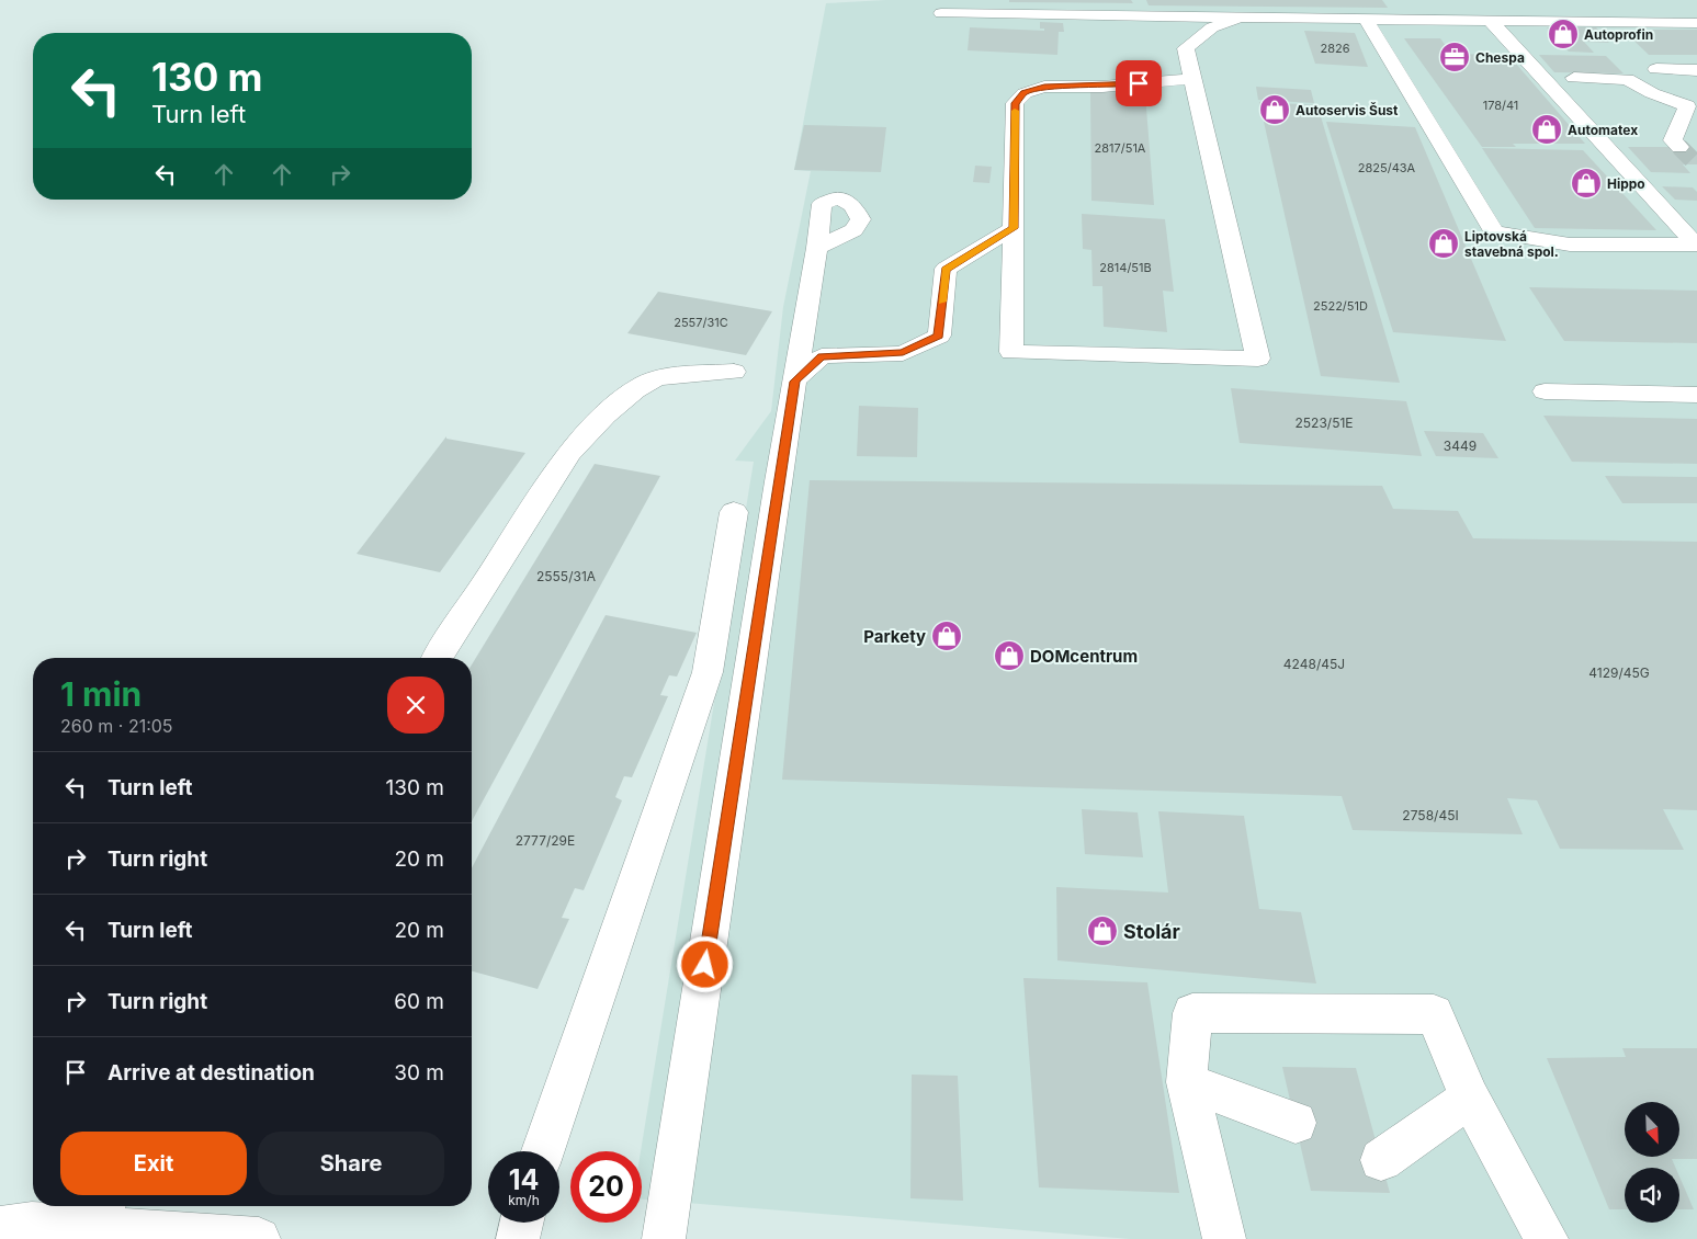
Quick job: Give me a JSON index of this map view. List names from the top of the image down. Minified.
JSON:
{"places":{"shop":["Autoprofin","Autoservis Šust","Automatex","Hippo","Liptovská stavebná spol.","Parkety","DOMcentrum","Stolár"],"office":["Chespa"]},"house_numbers":["2826","178/41","2817/51A","2825/43A","2814/51B","2522/51D","2557/31C","2523/51E","3449","2555/31A","4248/45J","4129/45G","2758/45I","2777/29E"],"north":"bottom right","page":{"turn":["130 m","Turn left"],"heading":["1 min","260 m · 21:05"],"list":[{"name":"Turn left","value":"130 m"},{"name":"Turn right","value":"20 m"},{"name":"Turn left","value":"20 m"},{"name":"Turn right","value":"60 m"},{"name":"Arrive at destination","value":"30 m"}],"buttons":["Exit","Share"],"speed":"14 km/h","limit":"20"}}
